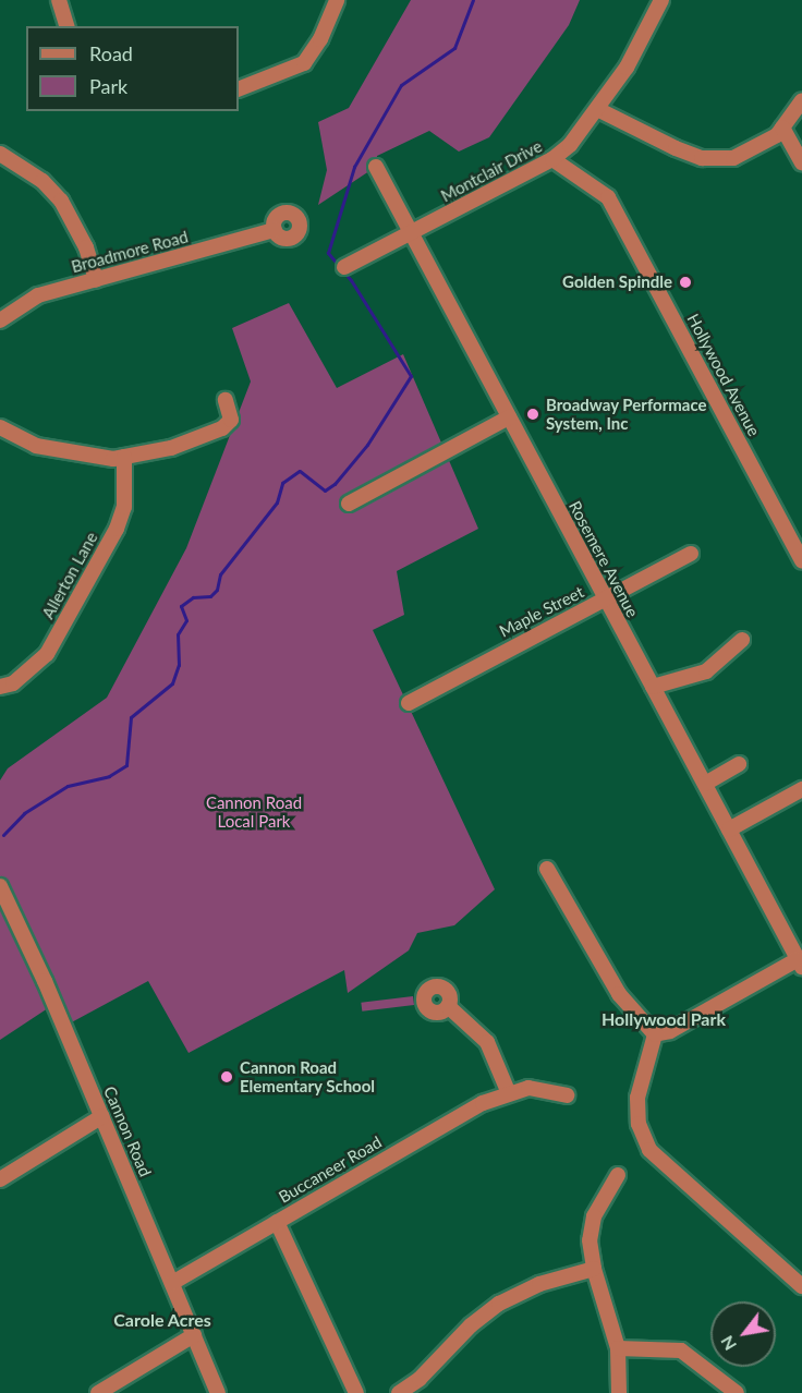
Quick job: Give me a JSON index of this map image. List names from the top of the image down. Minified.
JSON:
{"streets":{"street":["Montclair Drive","Broadmore Road","Hollywood Avenue","Rosemere Avenue","Allerton Lane","Maple Street","Cannon Road","Buccaneer Road"]},"crossings":[["Montclair Drive","Hollywood Avenue"],["Montclair Drive","Rosemere Avenue"],["Rosemere Avenue","Maple Street"],["Cannon Road","Buccaneer Road"]],"districts":["Hollywood Park","Carole Acres"],"parks":["Cannon Road Local Park"],"places":["Golden Spindle","Broadway Performace System, Inc","Cannon Road Elementary School"],"legend":["Road","Park"],"north":"bottom left"}
